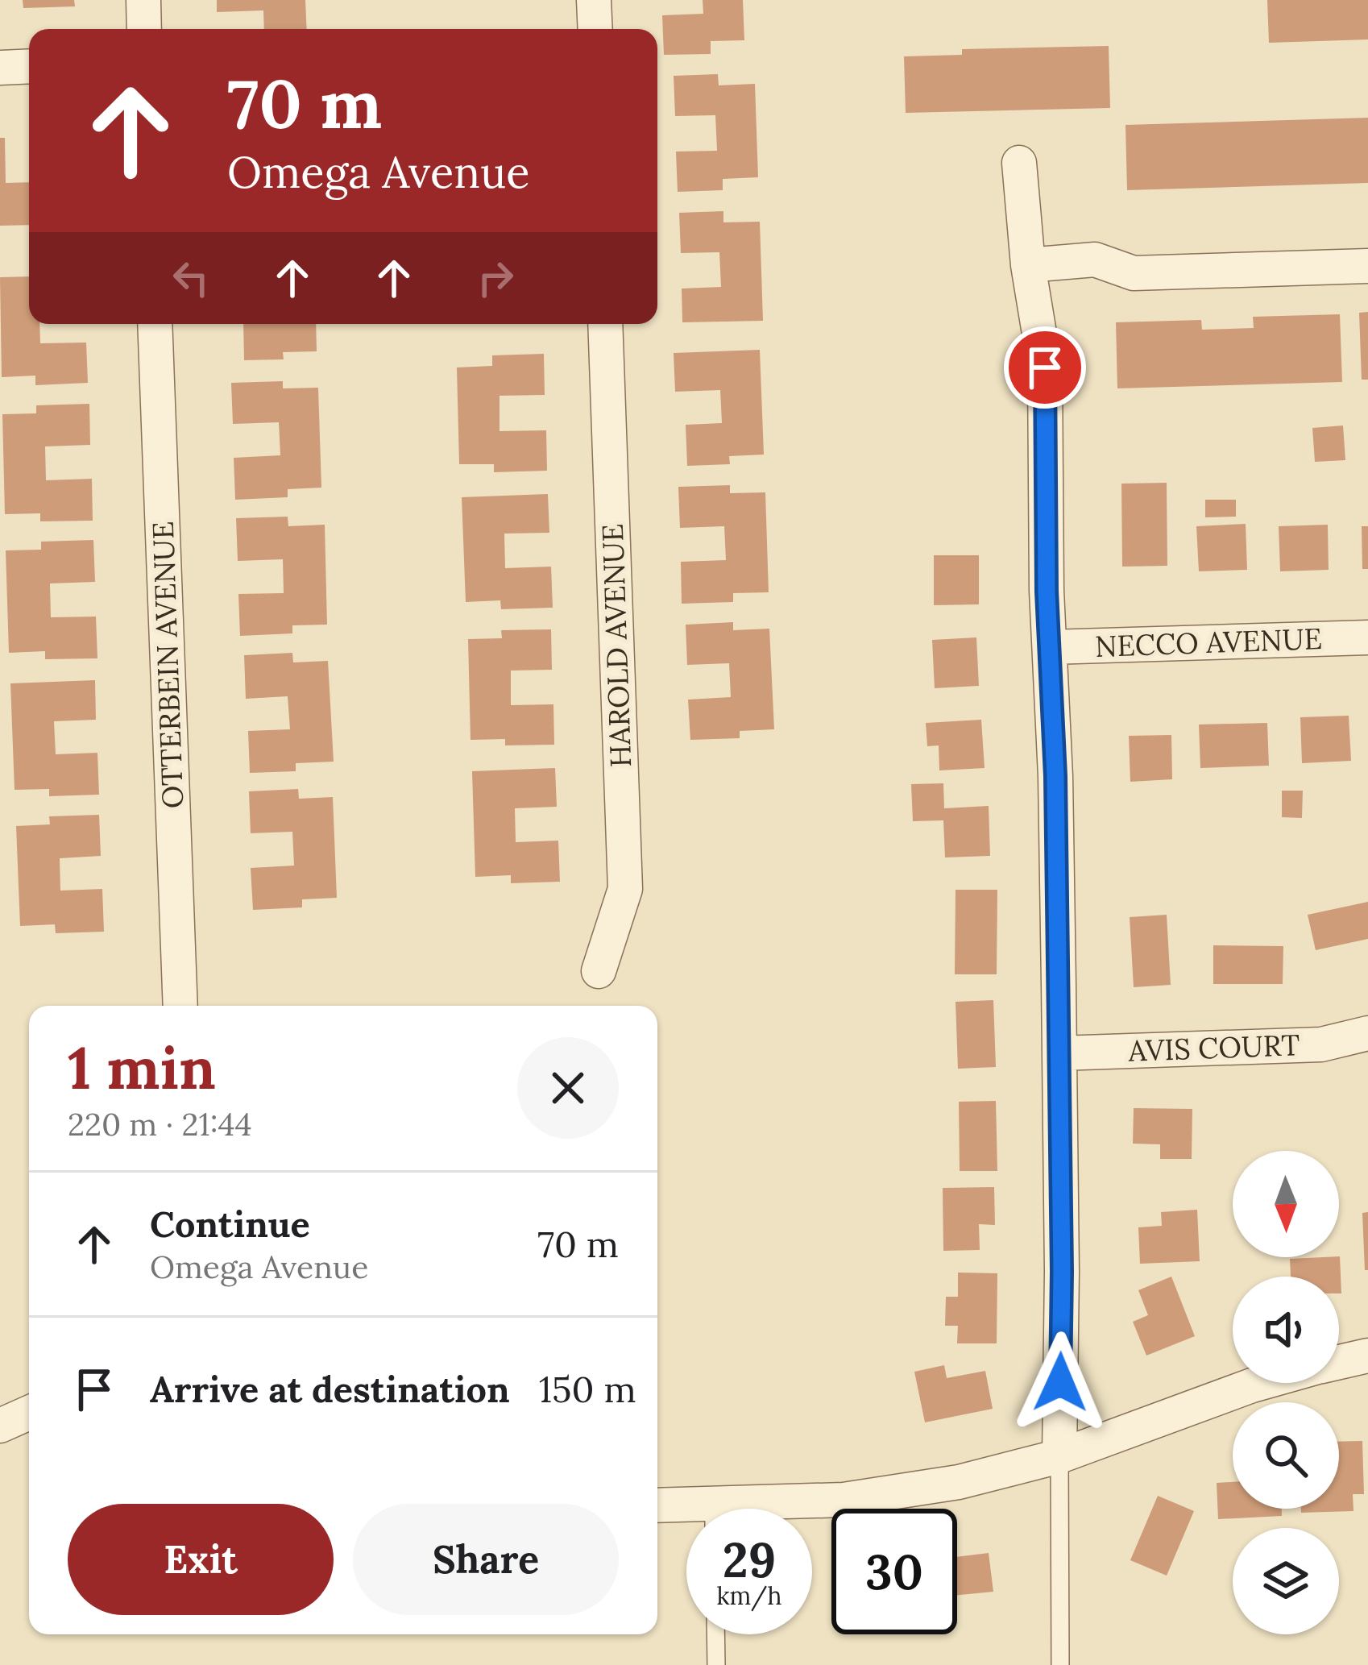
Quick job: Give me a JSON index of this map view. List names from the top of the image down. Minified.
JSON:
{"streets":{"street":["NECCO AVENUE","HAROLD AVENUE","OTTERBEIN AVENUE","AVIS COURT"]},"north":"bottom","page":{"turn":["70 m","Omega Avenue"],"heading":["1 min","220 m · 21:44"],"list":[{"name":"Continue","note":"Omega Avenue","value":"70 m"},{"name":"Arrive at destination","value":"150 m"}],"buttons":["Exit","Share"],"speed":"29 km/h","limit":"30"}}
